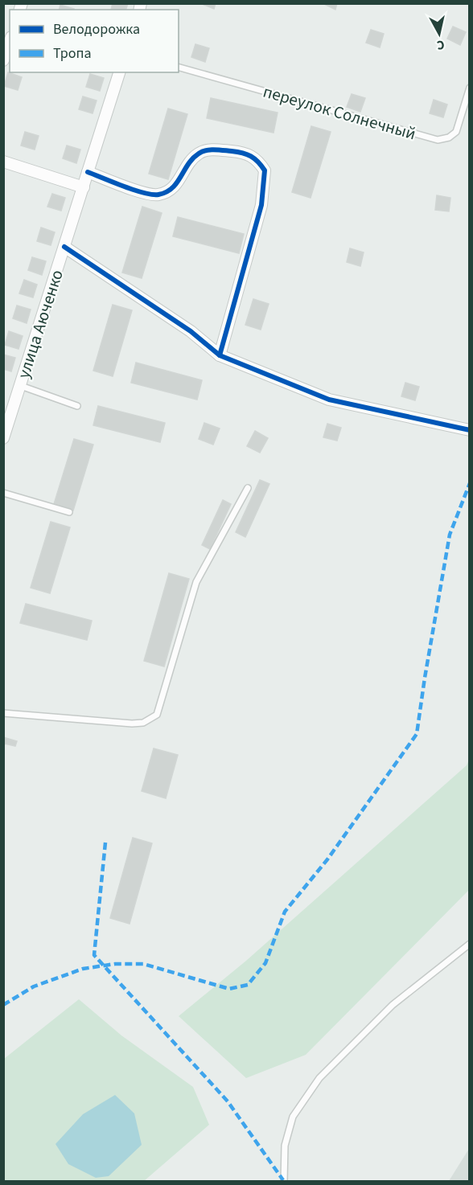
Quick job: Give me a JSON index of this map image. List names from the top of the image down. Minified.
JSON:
{"streets":{"street":["улица Аюченко"],"lane":["переулок Солнечный"]},"legend":["Велодорожка","Тропа"],"north":"bottom"}
